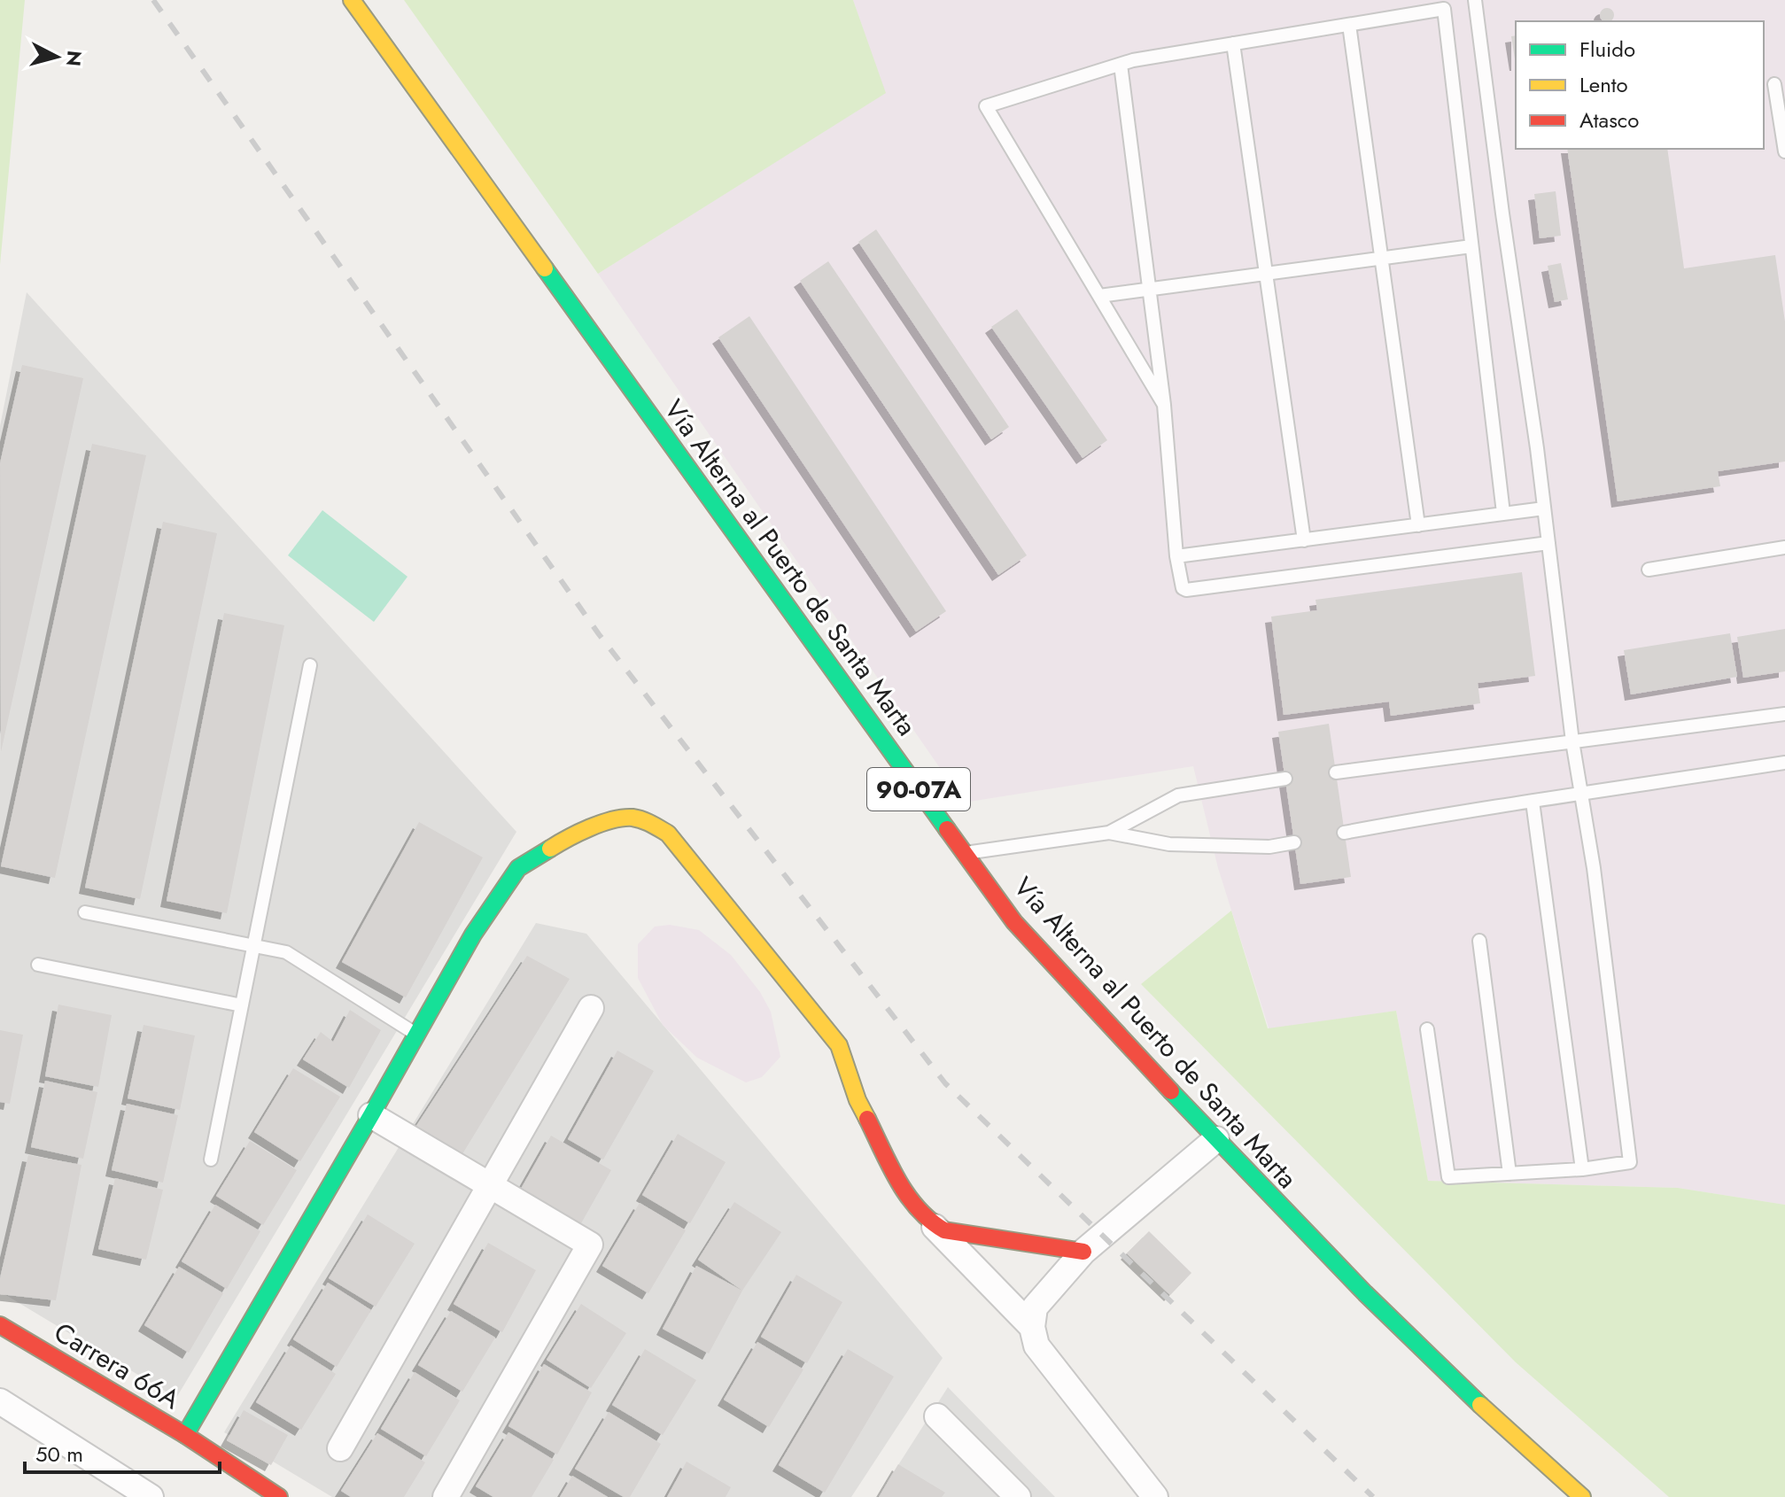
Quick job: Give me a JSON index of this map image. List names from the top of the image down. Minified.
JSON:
{"streets":{"main road":["Vía Alterna al Puerto de Santa Marta","90-07A","Carrera 66A"]},"legend":["Fluido","Lento","Atasco"],"scale_bar":"50 m","north":"right"}
